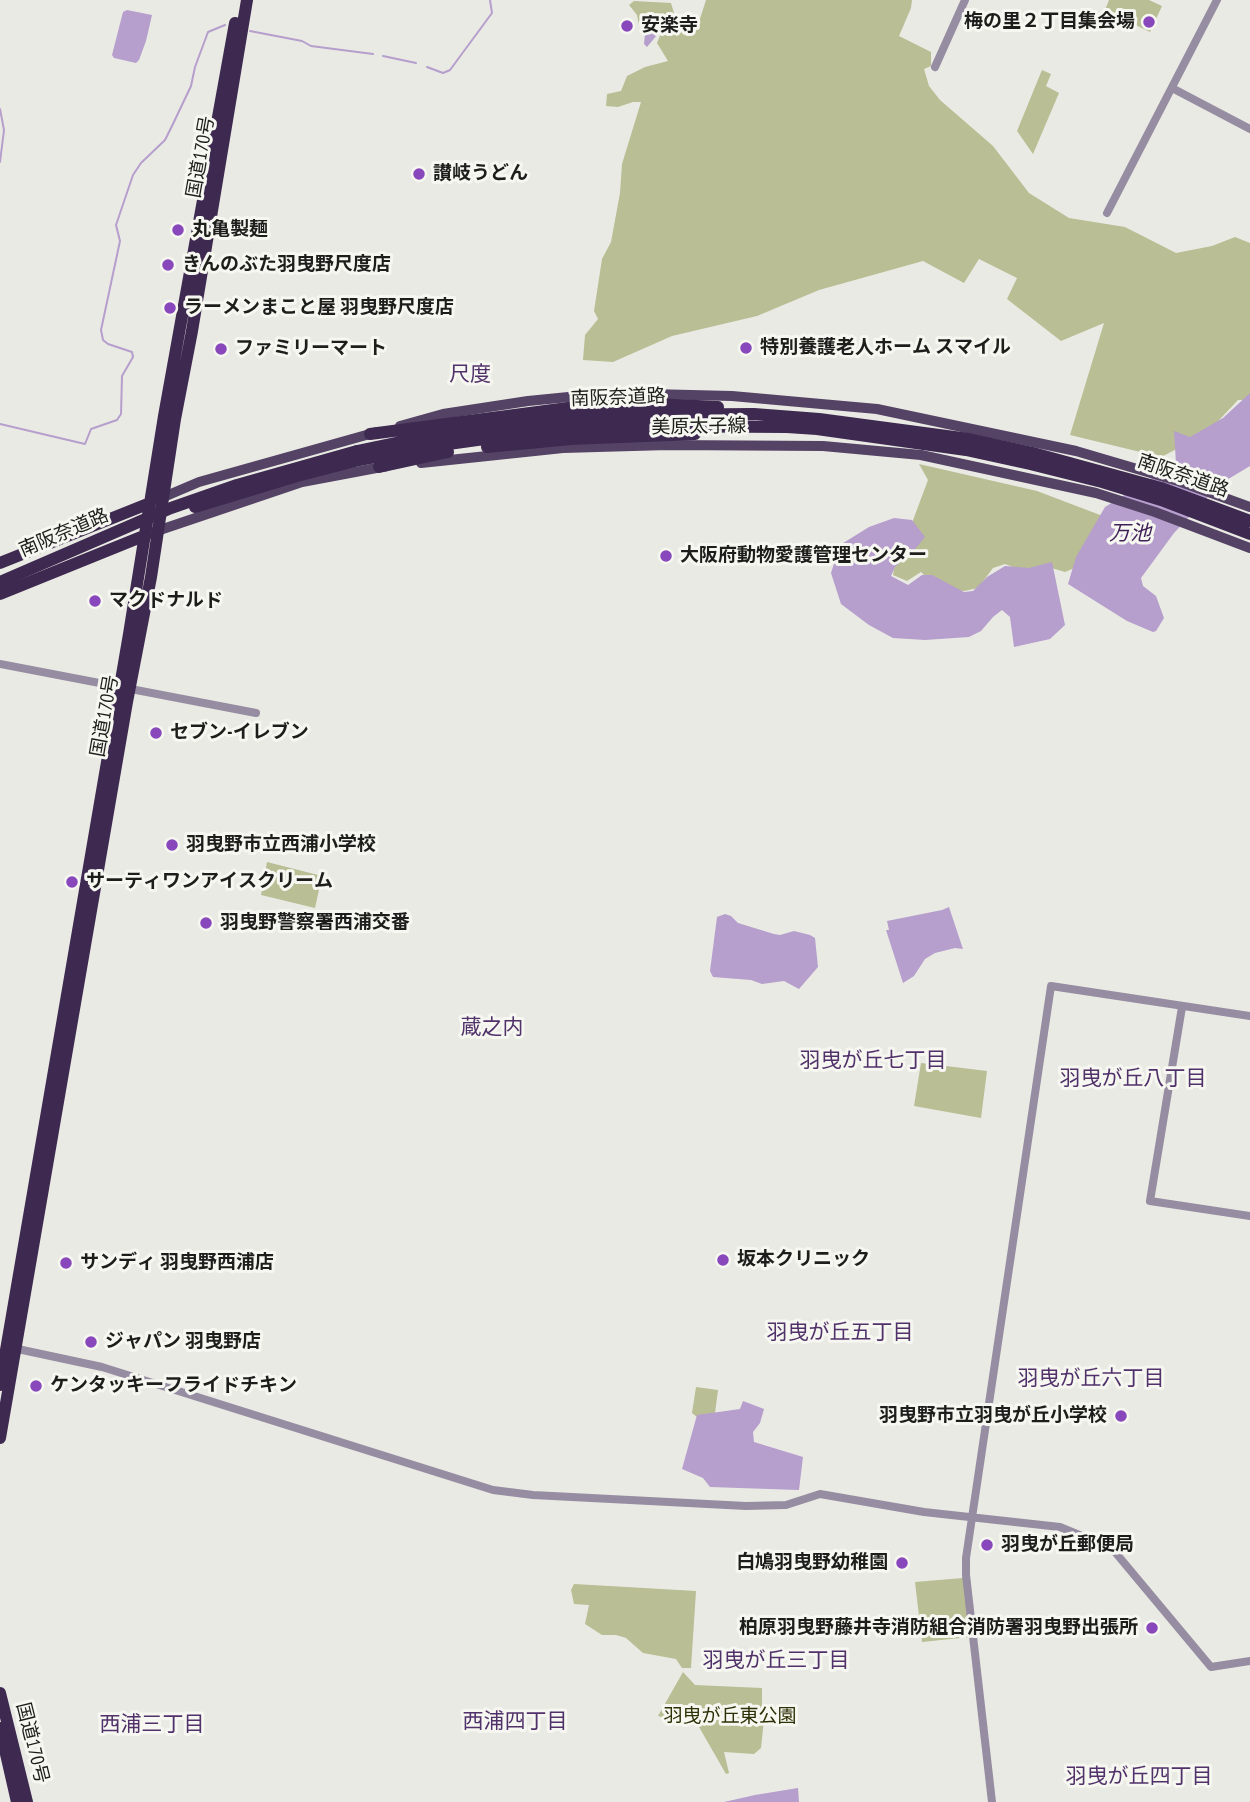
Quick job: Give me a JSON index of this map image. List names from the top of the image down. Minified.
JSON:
{"streets":{"highway":["国道170号","南阪奈道路"],"main road":["美原太子線"]},"crossings":[["国道170号","美原太子線"],["南阪奈道路","美原太子線"]],"districts":["尺度","蔵之内","羽曳が丘七丁目","羽曳が丘八丁目","羽曳が丘五丁目","羽曳が丘六丁目","羽曳が丘三丁目","西浦四丁目","西浦三丁目","羽曳が丘四丁目"],"water":["万池"],"parks":["羽曳が丘東公園"],"places":["梅の里２丁目集会場","安楽寺","讃岐うどん","丸亀製麺","きんのぶた羽曳野尺度店","ラーメンまこと屋 羽曳野尺度店","特別養護老人ホーム スマイル","ファミリーマート","大阪府動物愛護管理センター","マクドナルド","セブン-イレブン","羽曳野市立西浦小学校","サーティワンアイスクリーム","羽曳野警察署西浦交番","坂本クリニック","サンディ 羽曳野西浦店","ジャパン 羽曳野店","ケンタッキーフライドチキン","羽曳野市立羽曳が丘小学校","羽曳が丘郵便局","白鳩羽曳野幼稚園","柏原羽曳野藤井寺消防組合消防署羽曳野出張所"]}
